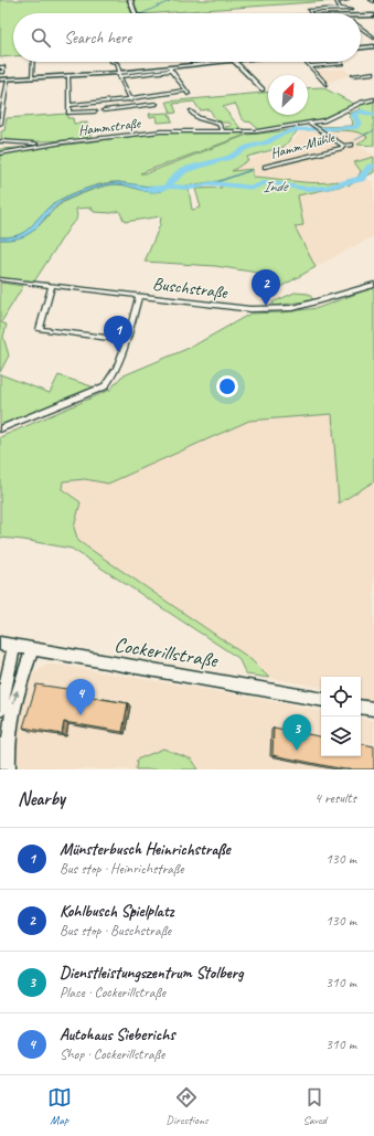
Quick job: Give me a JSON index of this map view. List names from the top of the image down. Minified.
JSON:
{"streets":{"main road":["Cockerillstraße"],"street":["Hammstraße","Hamm-Mühle","Buschstraße"]},"crossings":[["Hammstraße","Hamm-Mühle"]],"water":["Inde"],"north":"top right","page":{"search":"Search here","pins":["2","1","4","3"],"heading":["Nearby","4 results"],"list":[{"mark":"1","name":"Münsterbusch Heinrichstraße","note":"Bus stop · Heinrichstraße","value":"130 m"},{"mark":"2","name":"Kohlbusch Spielplatz","note":"Bus stop · Buschstraße","value":"130 m"},{"mark":"3","name":"Dienstleistungszentrum Stolberg","note":"Place · Cockerillstraße","value":"310 m"},{"mark":"4","name":"Autohaus Sieberichs","note":"Shop · Cockerillstraße","value":"310 m"}],"nav":["Map","Directions","Saved"]}}
